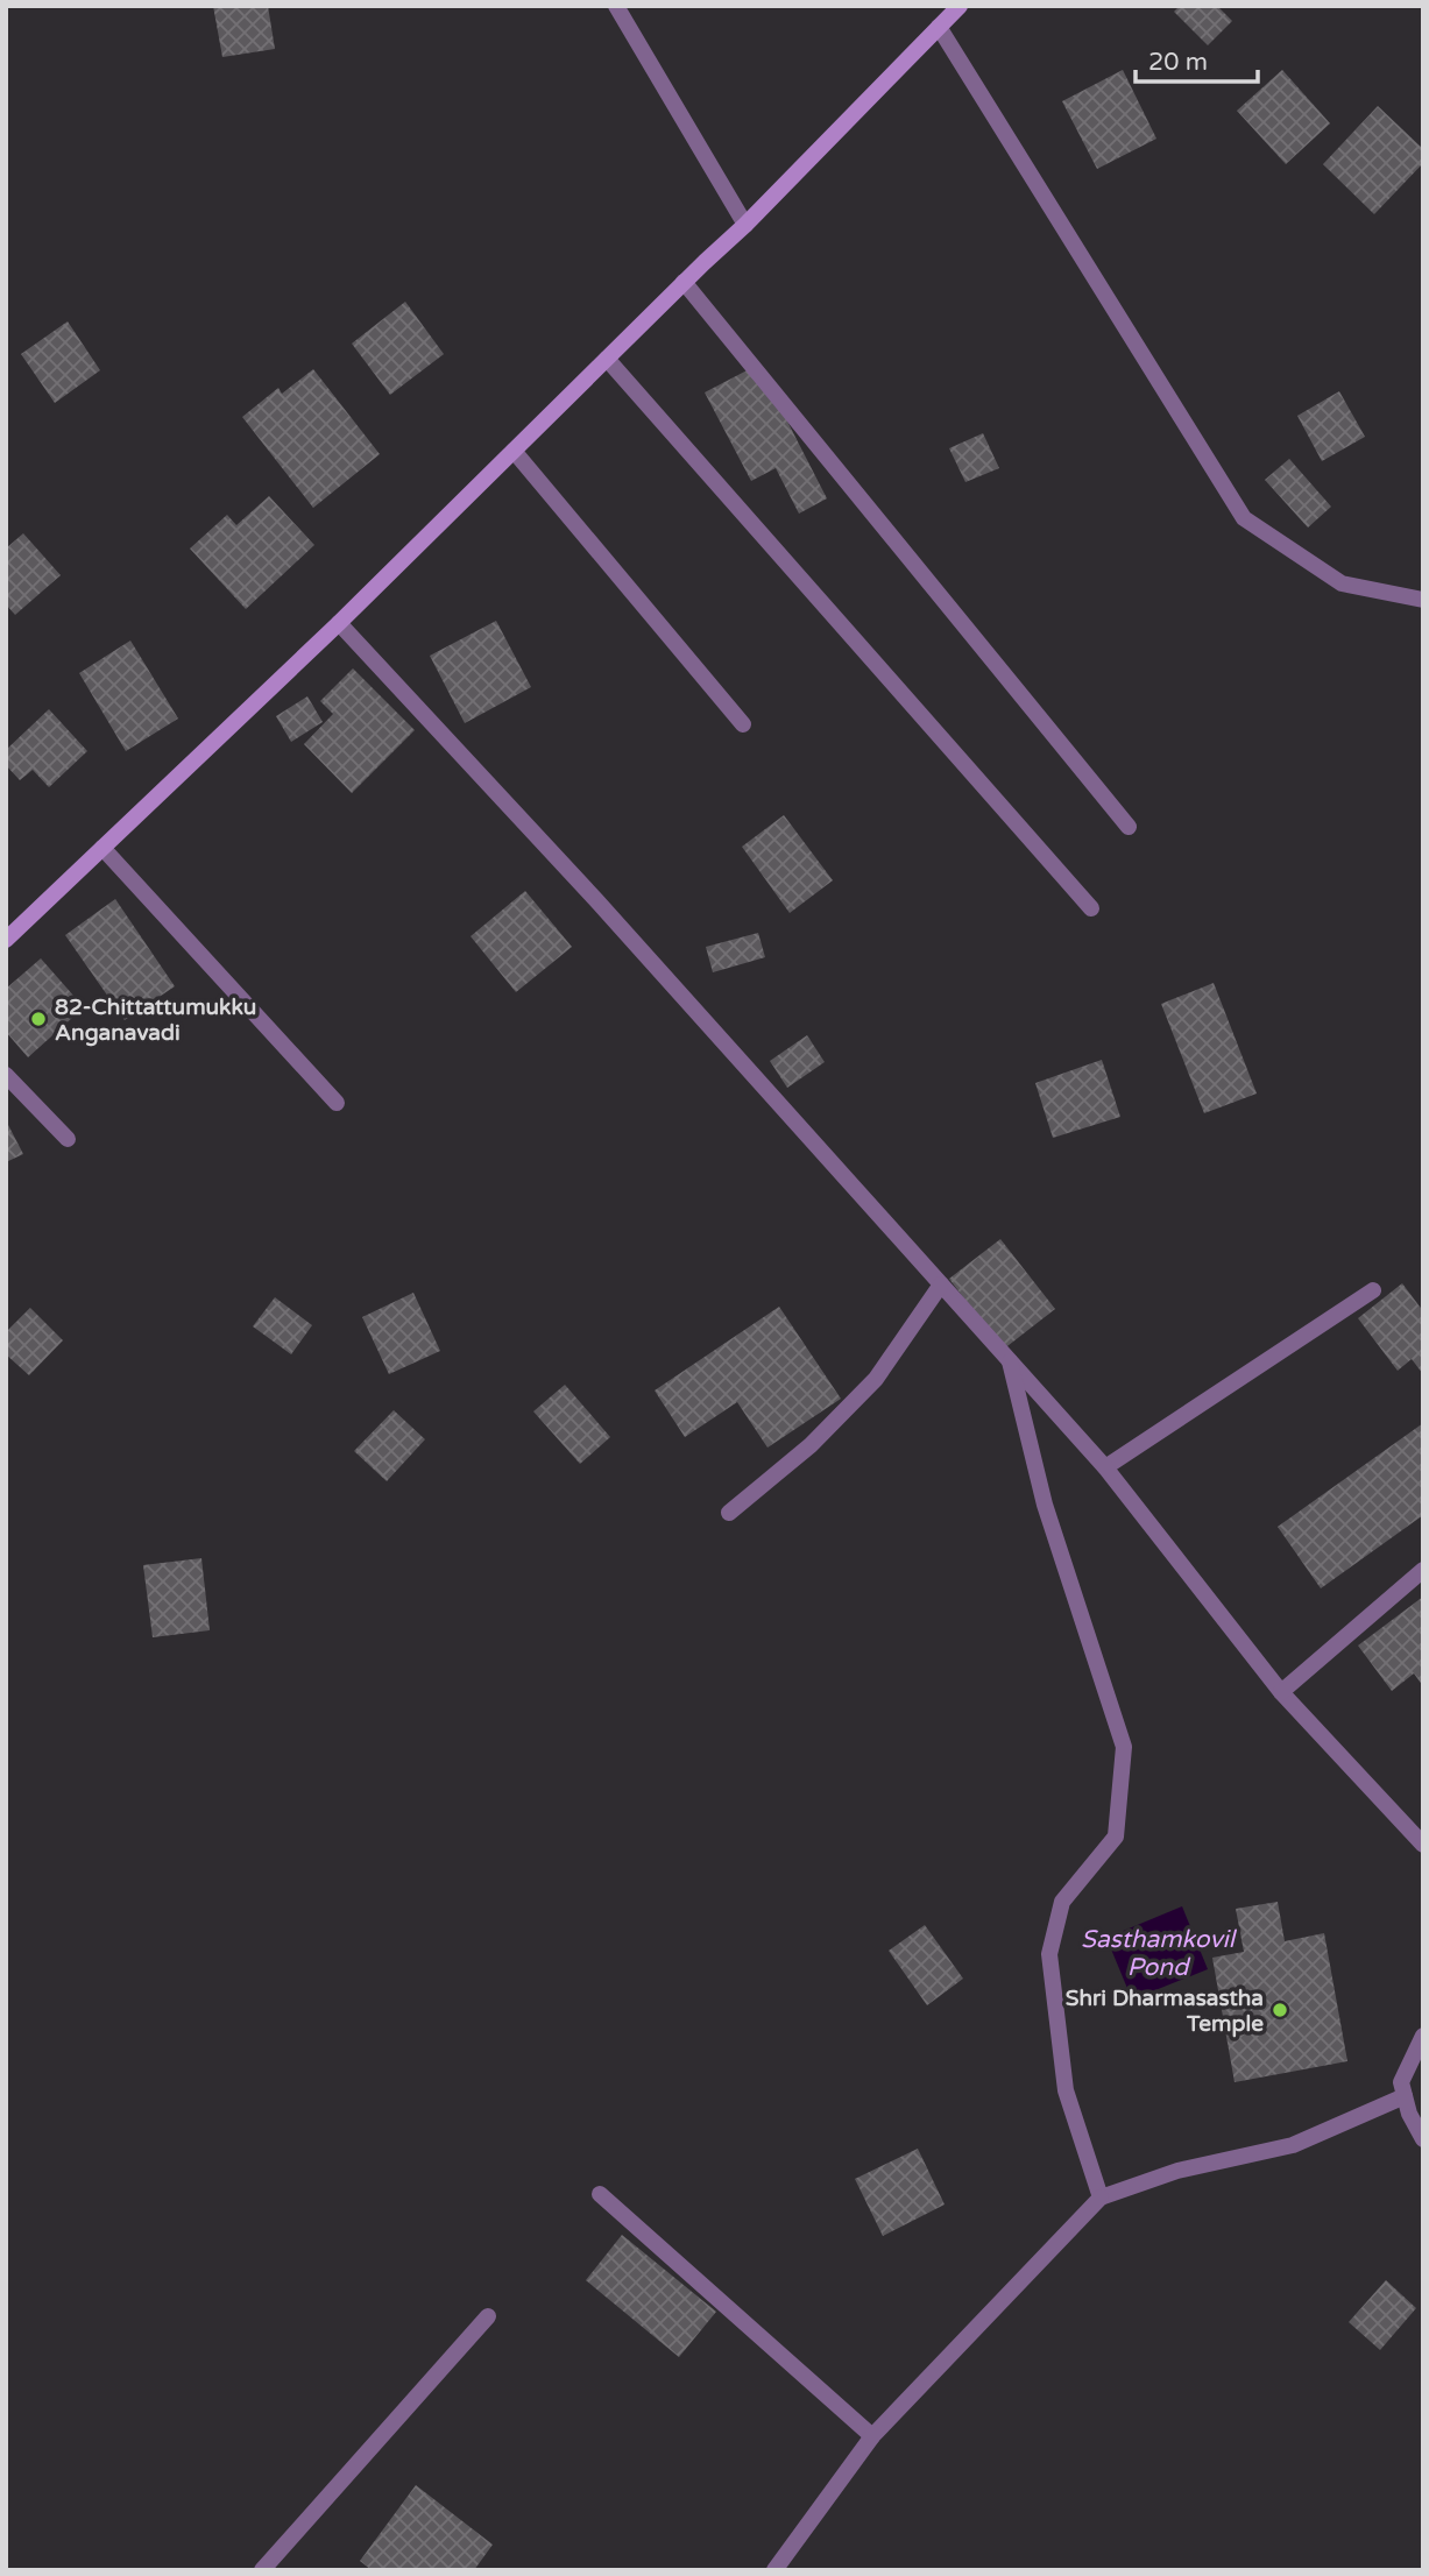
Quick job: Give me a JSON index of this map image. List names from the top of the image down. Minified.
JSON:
{"water":["Sasthamkovil Pond"],"places":["82-Chittattumukku Anganavadi","Shri Dharmasastha Temple"],"scale_bar":"20 m"}
